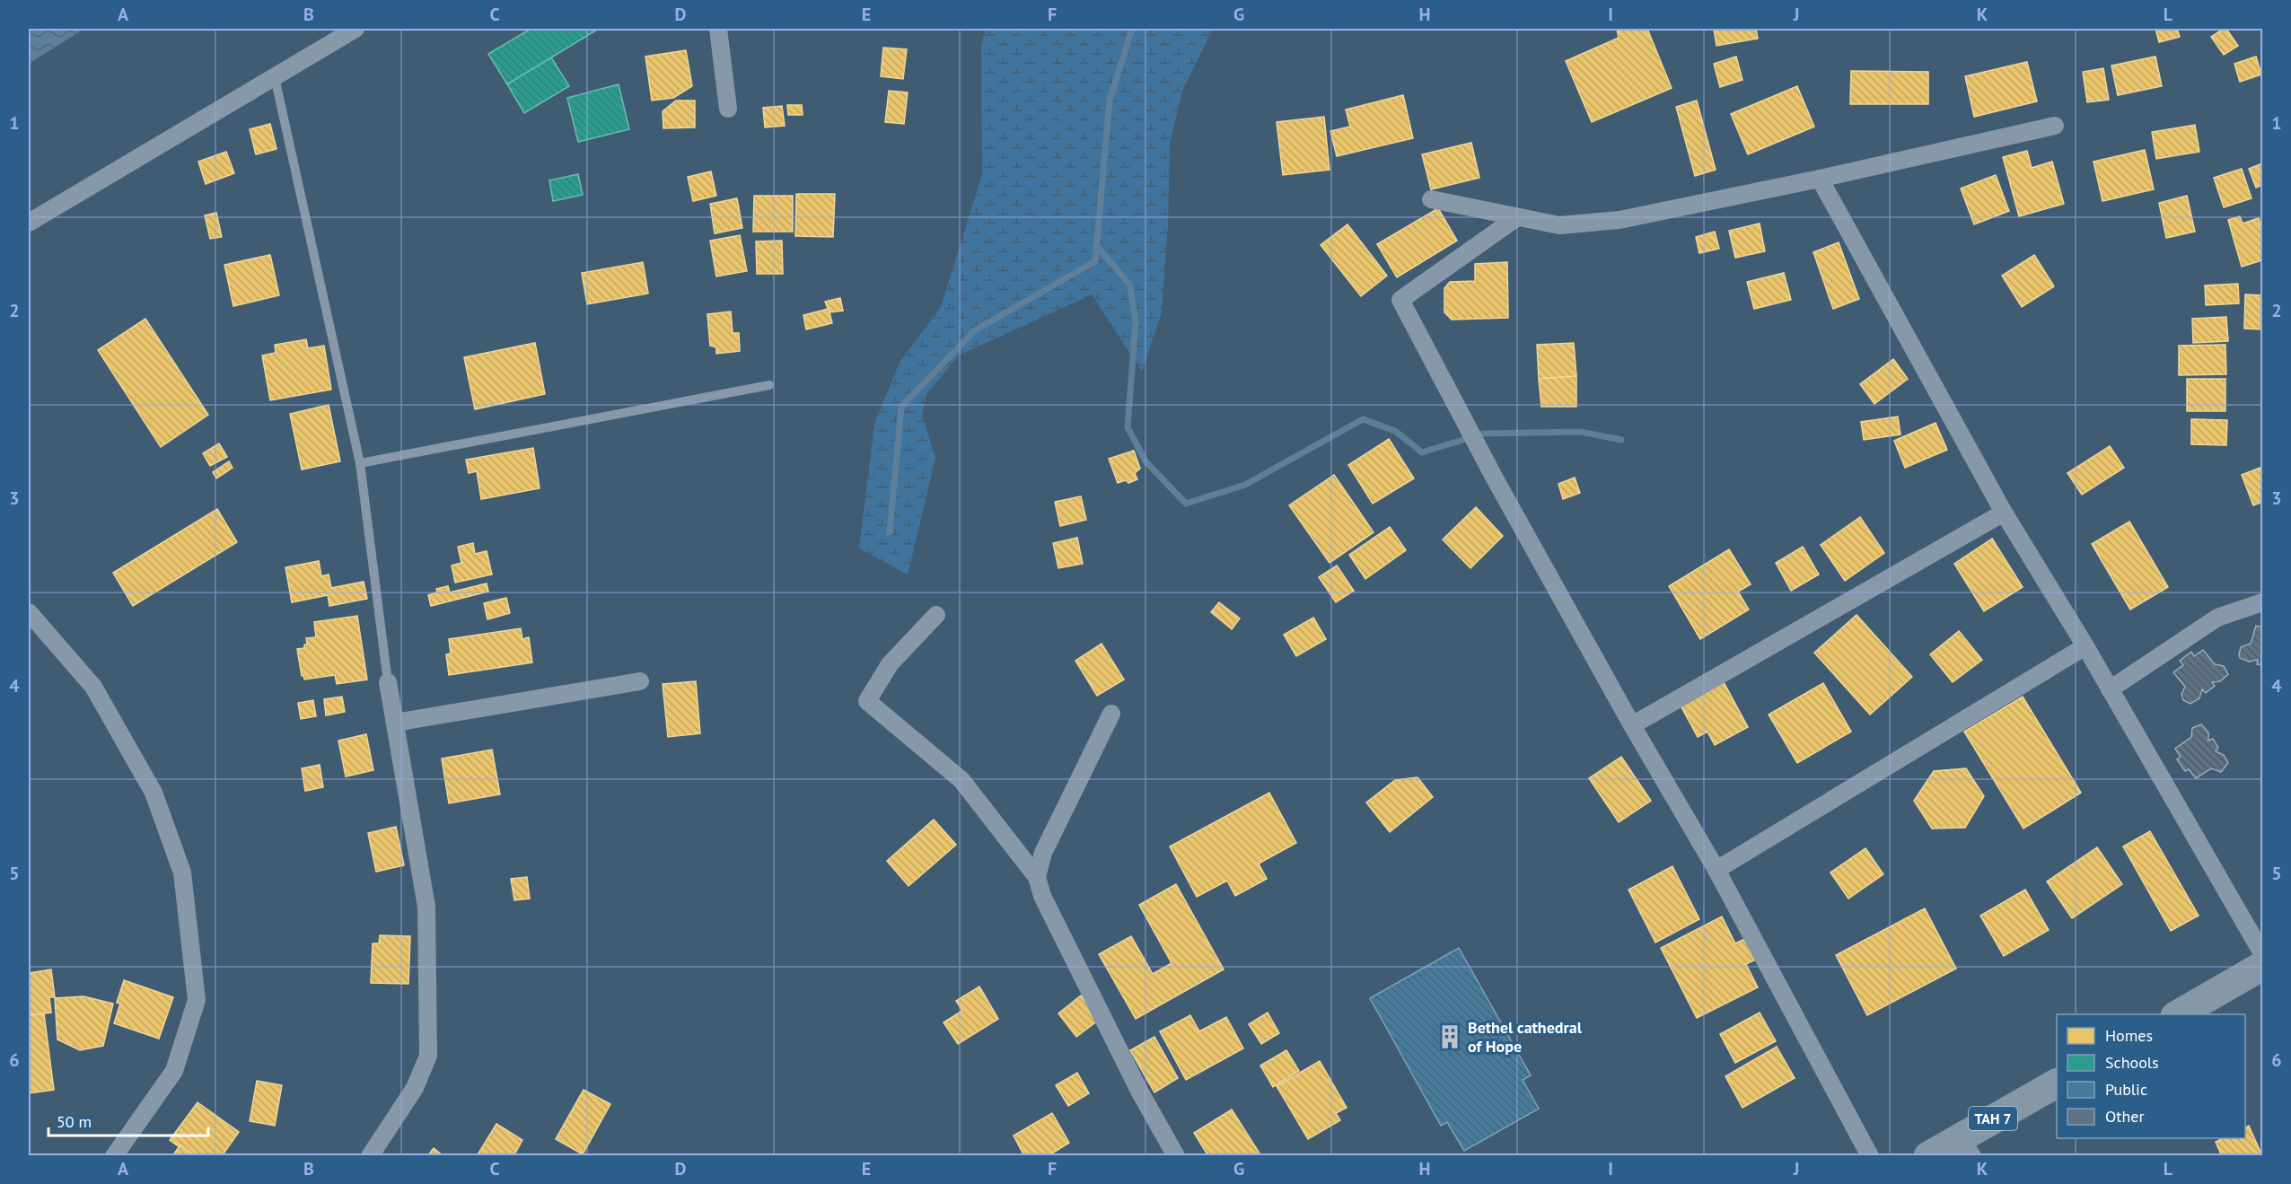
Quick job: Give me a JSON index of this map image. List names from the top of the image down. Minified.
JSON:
{"streets":{"highway":["TAH 7"]},"places":{"building":["Bethel cathedral of Hope"]},"legend":["Homes","Schools","Public","Other"],"scale_bar":"50 m","grid":{"columns":["A","B","C","D","E","F","G","H","I","J","K","L"],"rows":["1","2","3","4","5","6"]}}
